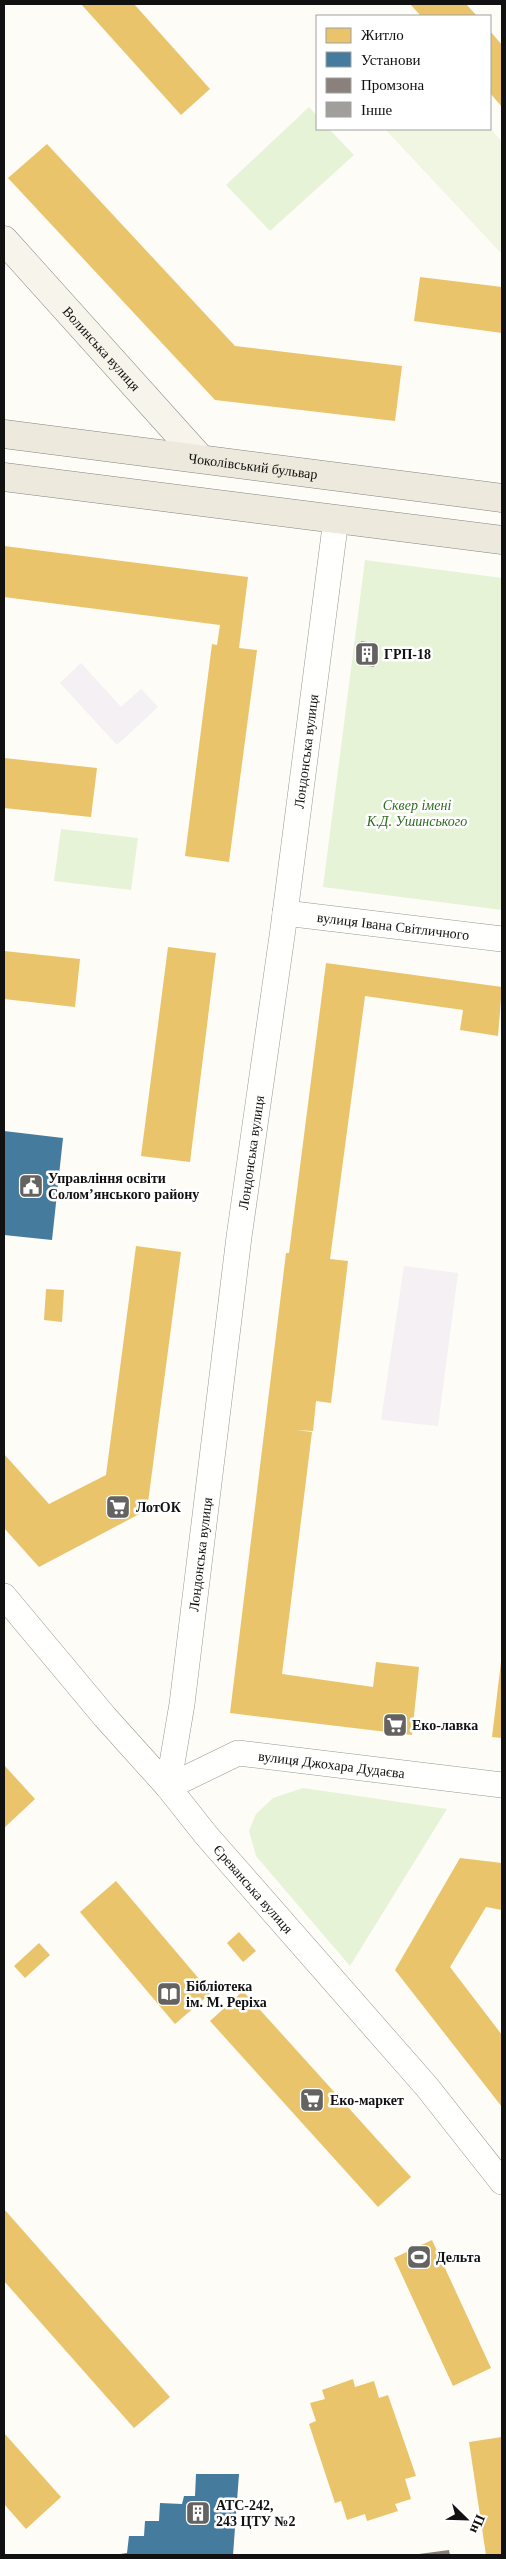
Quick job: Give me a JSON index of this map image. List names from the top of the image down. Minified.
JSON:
{"streets":{"main road":["Чоколівський бульвар"],"street":["Волинська вулиця","Лондонська вулиця","вулиця Івана Світличного","вулиця Джохара Дудаєва","Єреванська вулиця"]},"crossings":[["Волинська вулиця","Чоколівський бульвар"],["Лондонська вулиця","вулиця Івана Світличного"],["Лондонська вулиця","вулиця Джохара Дудаєва"],["Лондонська вулиця","Єреванська вулиця"],["вулиця Джохара Дудаєва","Єреванська вулиця"]],"parks":["Сквер імені К.Д. Ушинського"],"places":{"building":["ГРП-18","АТС-242, 243 ЦТУ №2"],"public building":["Управління освіти Солом’янського району"],"supermarket":["ЛотОК","Еко-лавка","Еко-маркет"],"library":["Бібліотека ім. М. Реріха"],"sports":["Дельта"]},"legend":["Житло","Установи","Промзона","Інше"],"north":"bottom right"}
